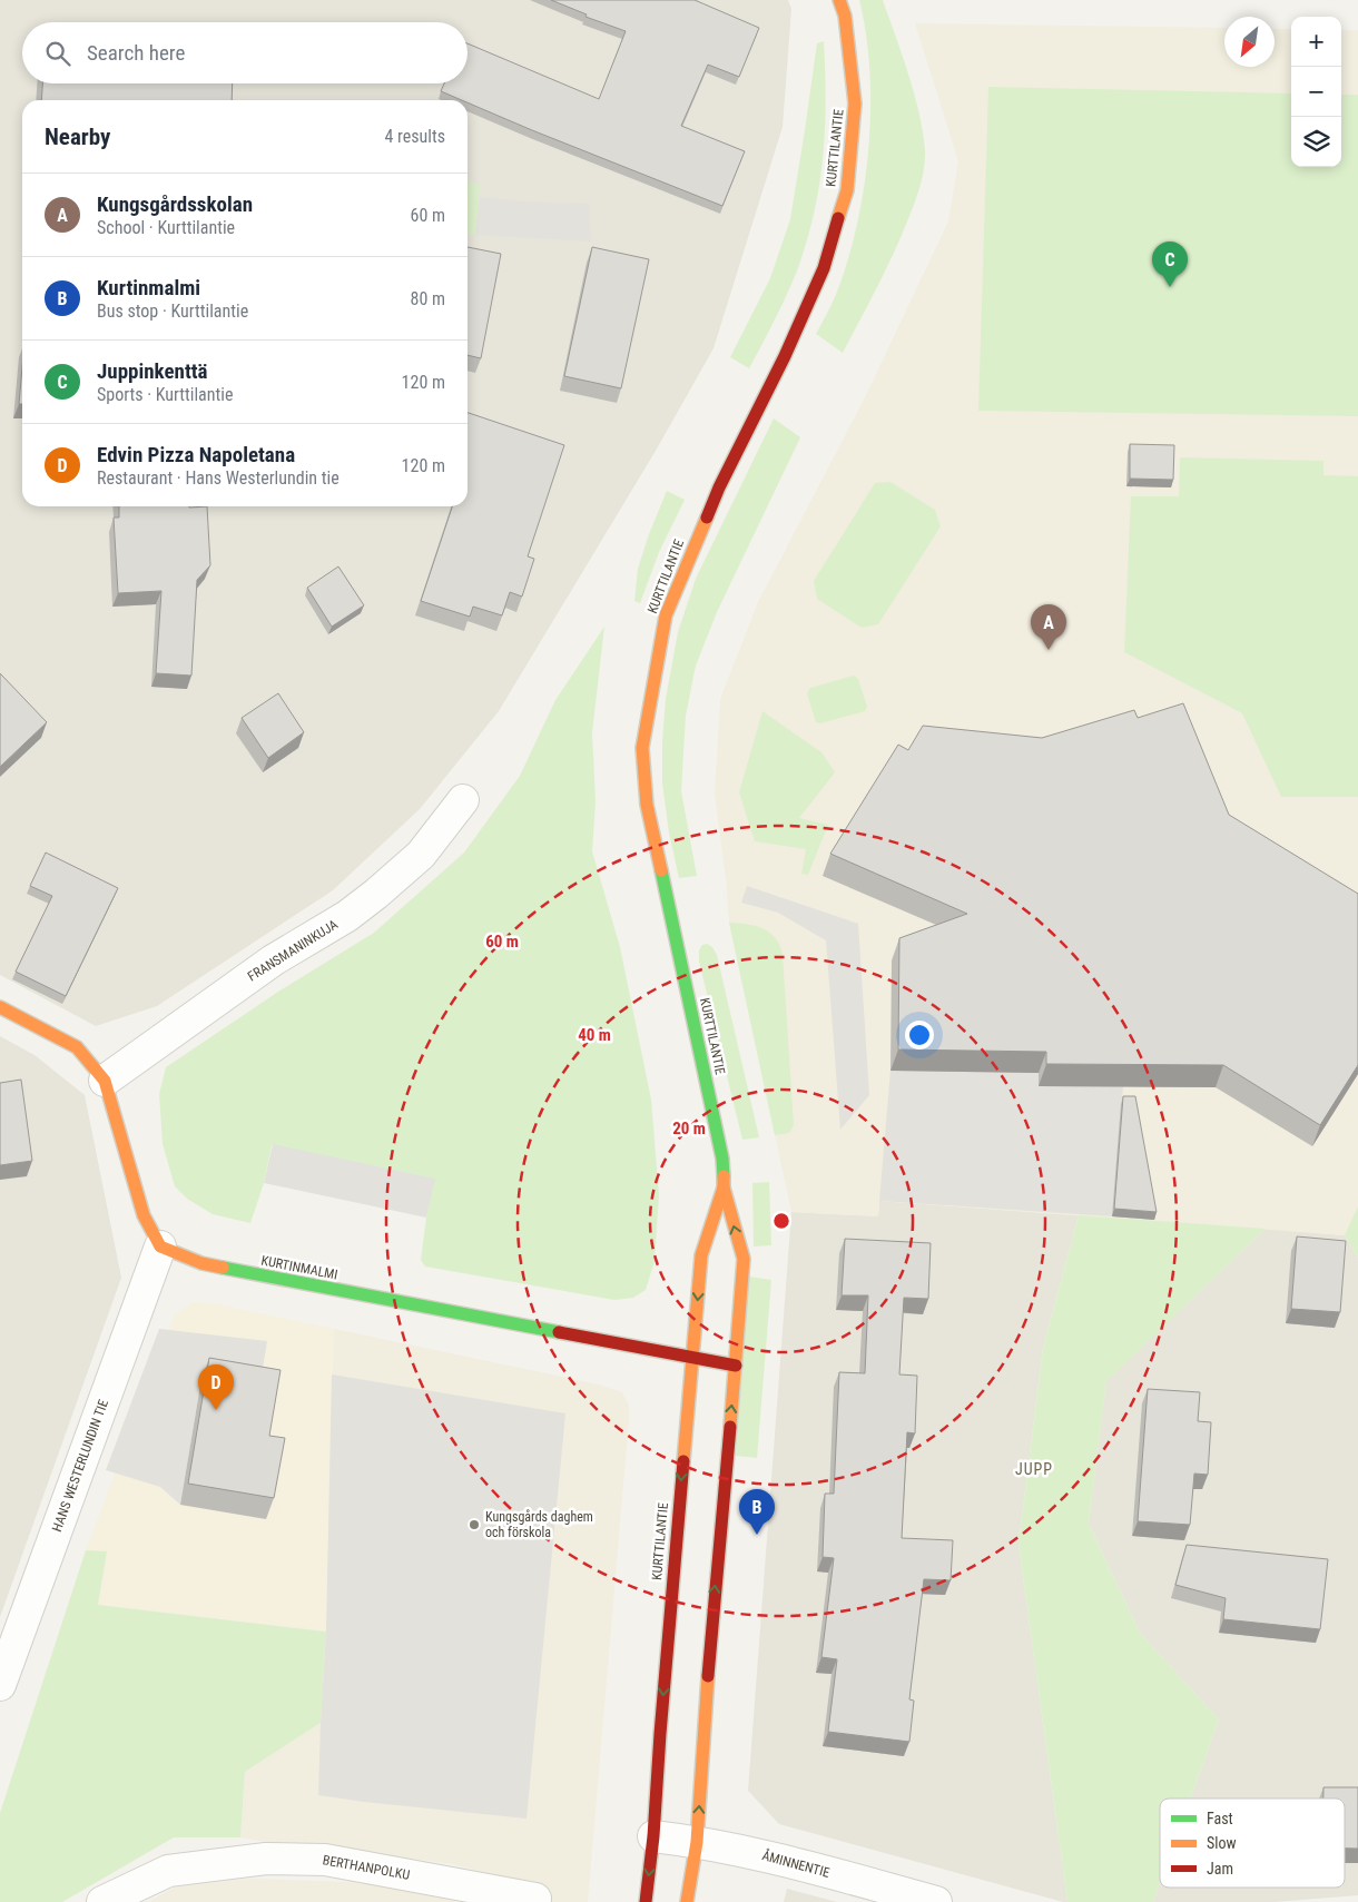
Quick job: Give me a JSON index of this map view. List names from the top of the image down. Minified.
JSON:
{"streets":{"street":["KURTTILANTIE","FRANSMANINKUJA","KURTINMALMI","HANS WESTERLUNDIN TIE","ÅMINNENTIE","BERTHANPOLKU"]},"crossings":[["KURTTILANTIE","KURTINMALMI"],["KURTTILANTIE","ÅMINNENTIE"],["KURTINMALMI","HANS WESTERLUNDIN TIE"]],"districts":["JUPP"],"places":["Kungsgårds daghem och förskola"],"legend":["Fast","Slow","Jam"],"north":"bottom left","page":{"map_buttons":["+","−"],"search":"Search here","heading":["Nearby","4 results"],"list":[{"mark":"A","name":"Kungsgårdsskolan","note":"School · Kurttilantie","value":"60 m"},{"mark":"B","name":"Kurtinmalmi","note":"Bus stop · Kurttilantie","value":"80 m"},{"mark":"C","name":"Juppinkenttä","note":"Sports · Kurttilantie","value":"120 m"},{"mark":"D","name":"Edvin Pizza Napoletana","note":"Restaurant · Hans Westerlundin tie","value":"120 m"}],"pins":["C","A","D","B"]},"rings":["60 m","40 m","20 m"]}
